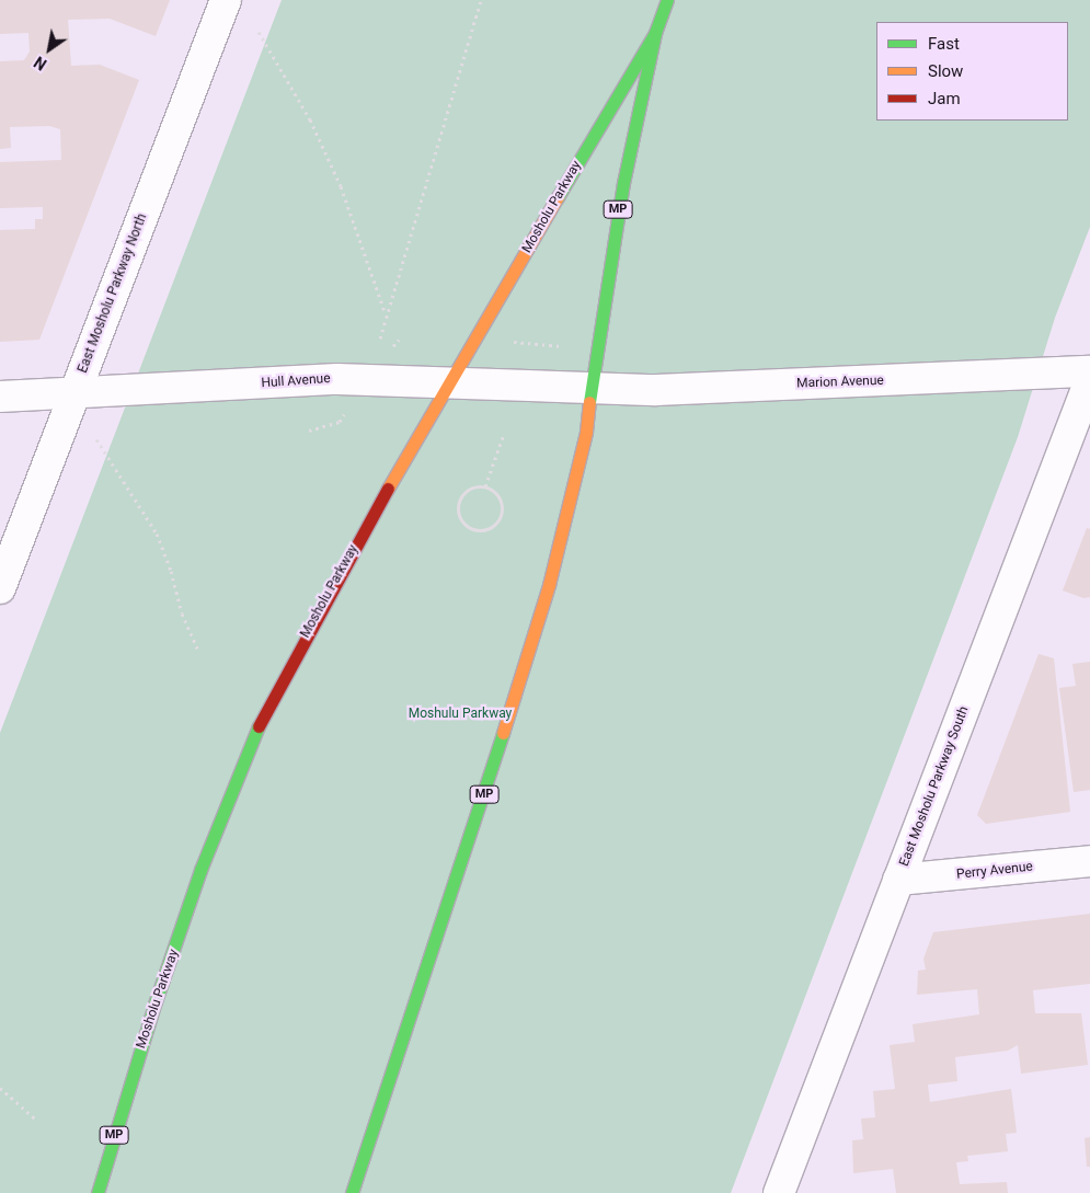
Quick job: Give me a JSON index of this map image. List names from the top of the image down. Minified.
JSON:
{"streets":{"main road":["Mosholu Parkway","MP"],"street":["East Mosholu Parkway North","Hull Avenue","Marion Avenue","East Mosholu Parkway South","Perry Avenue"]},"crossings":[["Mosholu Parkway","Hull Avenue"],["Mosholu Parkway","Marion Avenue"],["East Mosholu Parkway North","Hull Avenue"],["Hull Avenue","Marion Avenue"],["East Mosholu Parkway South","Perry Avenue"]],"parks":["Moshulu Parkway"],"legend":["Fast","Slow","Jam"],"north":"bottom left"}
